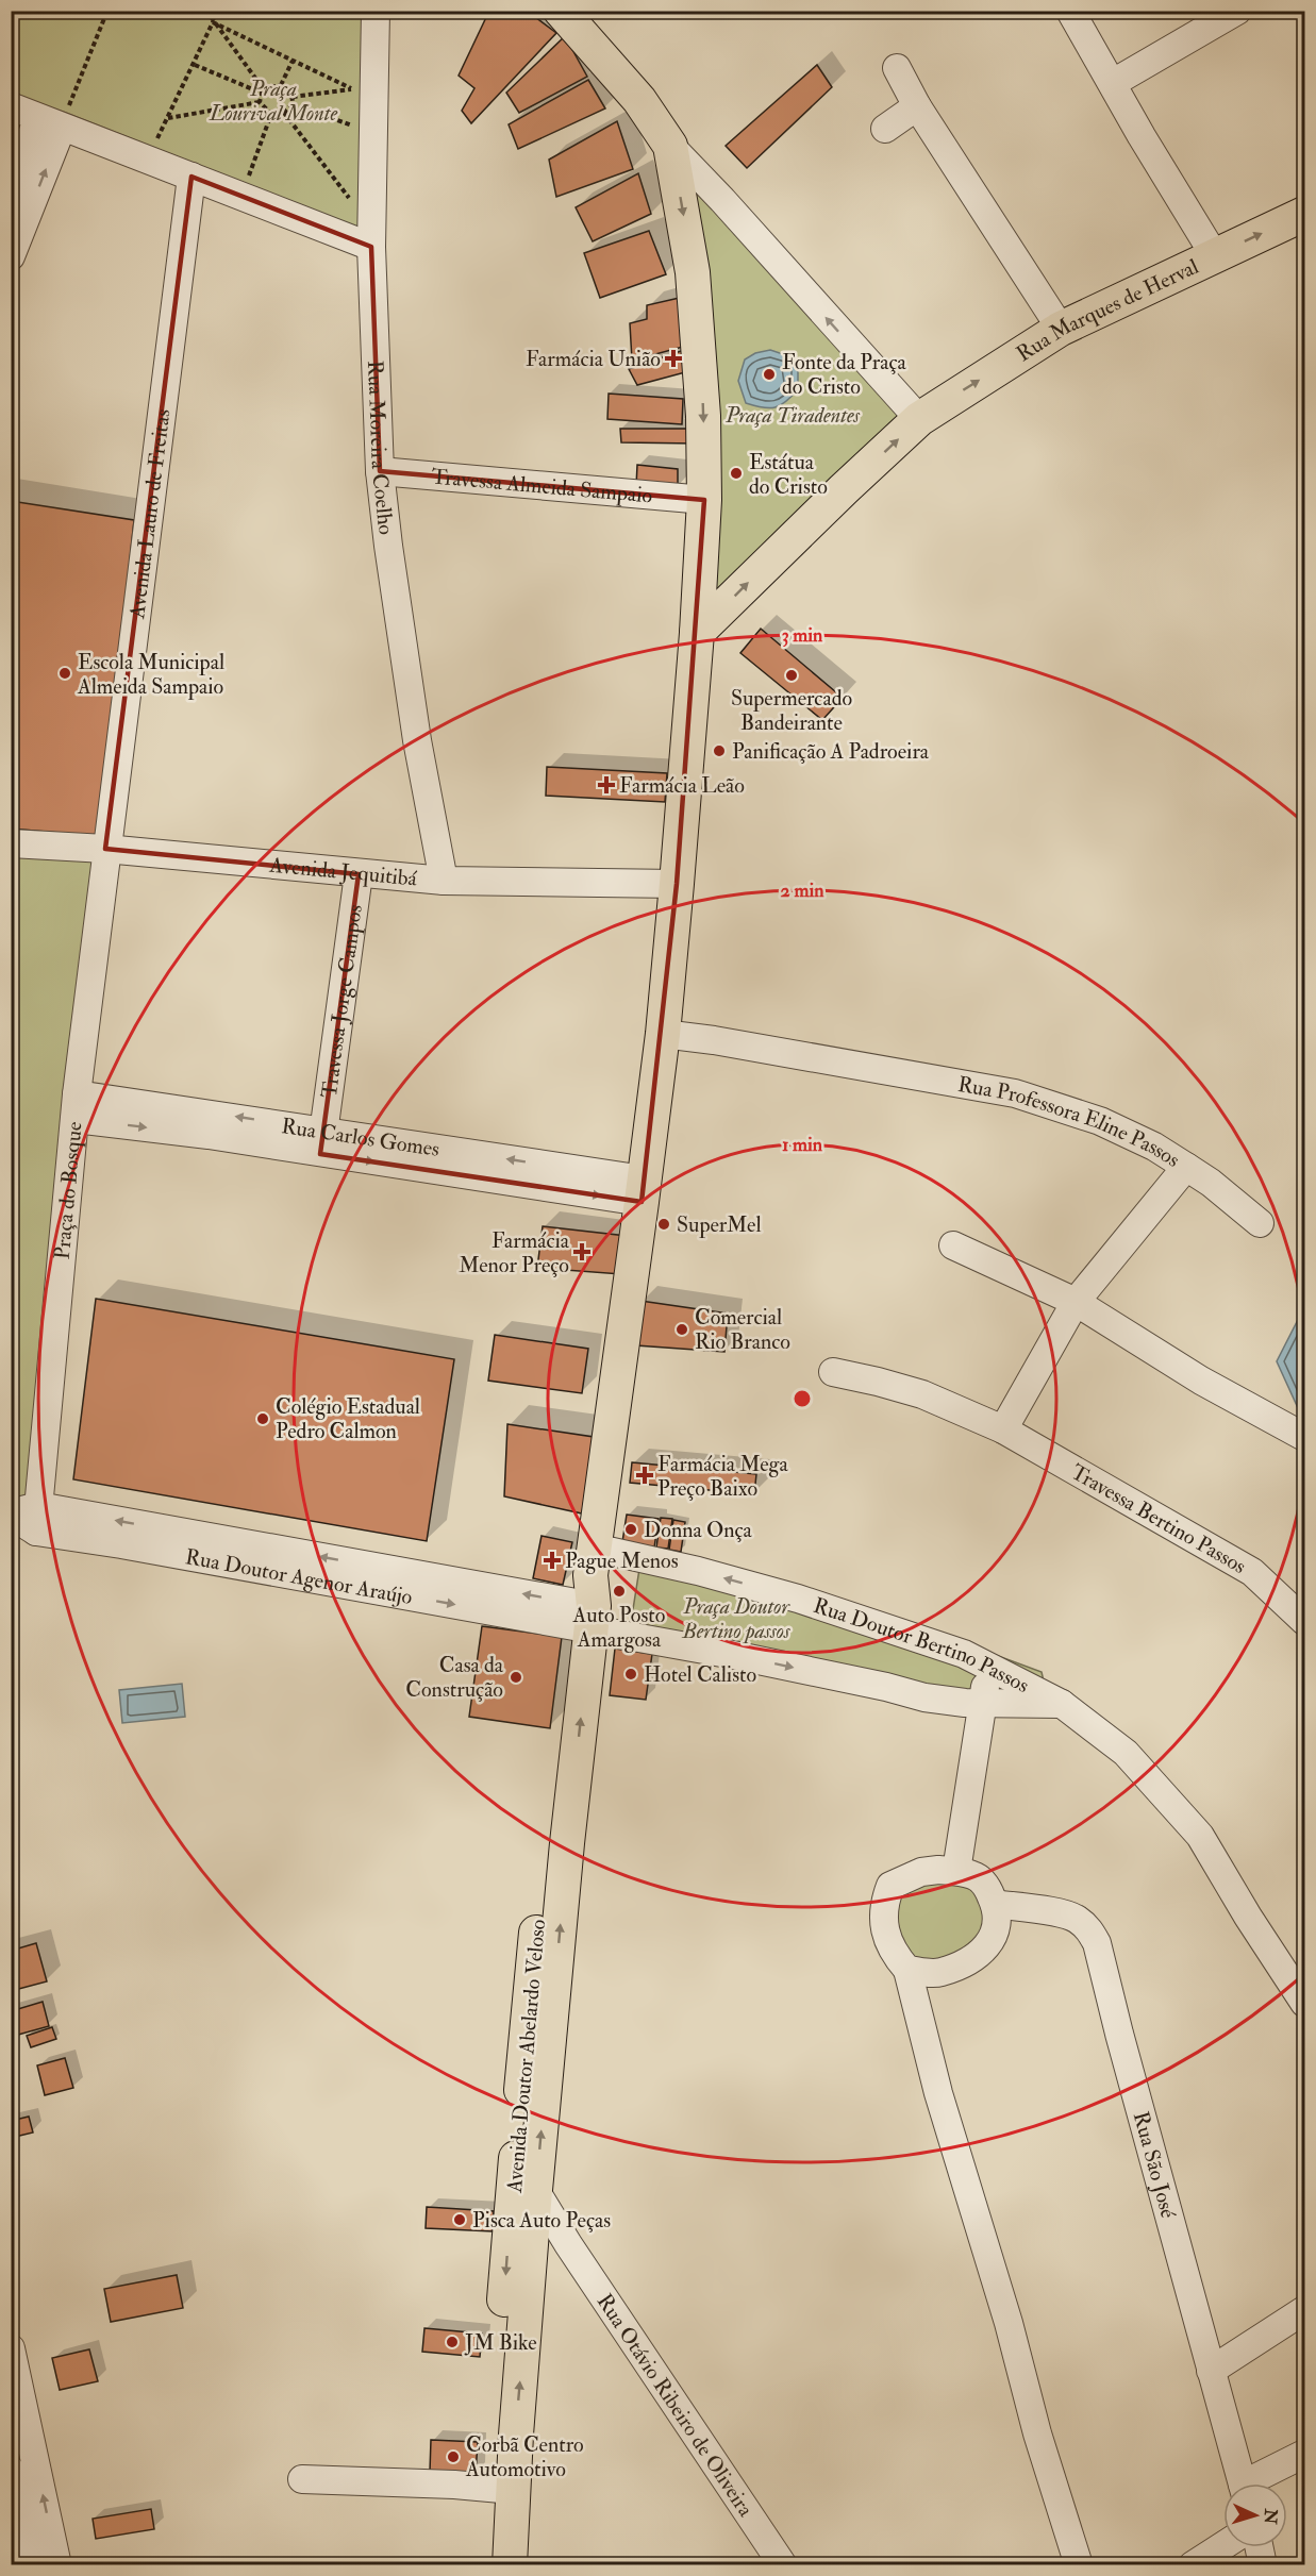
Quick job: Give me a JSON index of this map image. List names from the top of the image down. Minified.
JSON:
{"streets":{"main road":["Rua Marques de Herval","Avenida Doutor Abelardo Veloso"],"street":["Rua Moreira Coelho","Travessa Almeida Sampaio","Avenida Lauro de Freitas","Avenida Jequitibá","Travessa Jorge Campos","Rua Professora Eline Passos","Rua Carlos Gomes","Praça do Bosque","Travessa Bertino Passos","Rua Doutor Agenor Araújo","Rua Doutor Bertino Passos","Rua São José","Rua Otávio Ribeiro de Oliveira"]},"crossings":[["Rua Moreira Coelho","Travessa Almeida Sampaio"],["Rua Moreira Coelho","Avenida Jequitibá"],["Avenida Lauro de Freitas","Avenida Jequitibá"],["Avenida Lauro de Freitas","Praça do Bosque"],["Avenida Jequitibá","Travessa Jorge Campos"],["Avenida Jequitibá","Praça do Bosque"],["Avenida Jequitibá","Avenida Doutor Abelardo Veloso"],["Travessa Jorge Campos","Rua Carlos Gomes"],["Rua Professora Eline Passos","Avenida Doutor Abelardo Veloso"],["Rua Carlos Gomes","Praça do Bosque"],["Rua Carlos Gomes","Avenida Doutor Abelardo Veloso"],["Praça do Bosque","Rua Doutor Agenor Araújo"],["Rua Doutor Agenor Araújo","Rua Doutor Bertino Passos"],["Rua Doutor Agenor Araújo","Avenida Doutor Abelardo Veloso"],["Rua Doutor Bertino Passos","Avenida Doutor Abelardo Veloso"],["Avenida Doutor Abelardo Veloso","Rua Otávio Ribeiro de Oliveira"]],"one_way":["Rua Marques de Herval"],"parks":["Praça Lourival Monte","Praça Tiradentes","Praça Doutor Bertino passos"],"places":{"health":["Farmácia União","Farmácia Leão","Farmácia Menor Preço","Farmácia Mega Preço Baixo","Pague Menos"],"other":["Fonte da Praça do Cristo","Estátua do Cristo","Escola Municipal Almeida Sampaio","Supermercado Bandeirante","Panificação A Padroeira","SuperMel","Comercial Rio Branco","Colégio Estadual Pedro Calmon","Donna Onça","Auto Posto Amargosa","Hotel Calisto","Casa da Construção","Pisca Auto Peças","JM Bike","Corbã Centro Automotivo"]},"north":"right","rings":["3 min","2 min","1 min"]}
